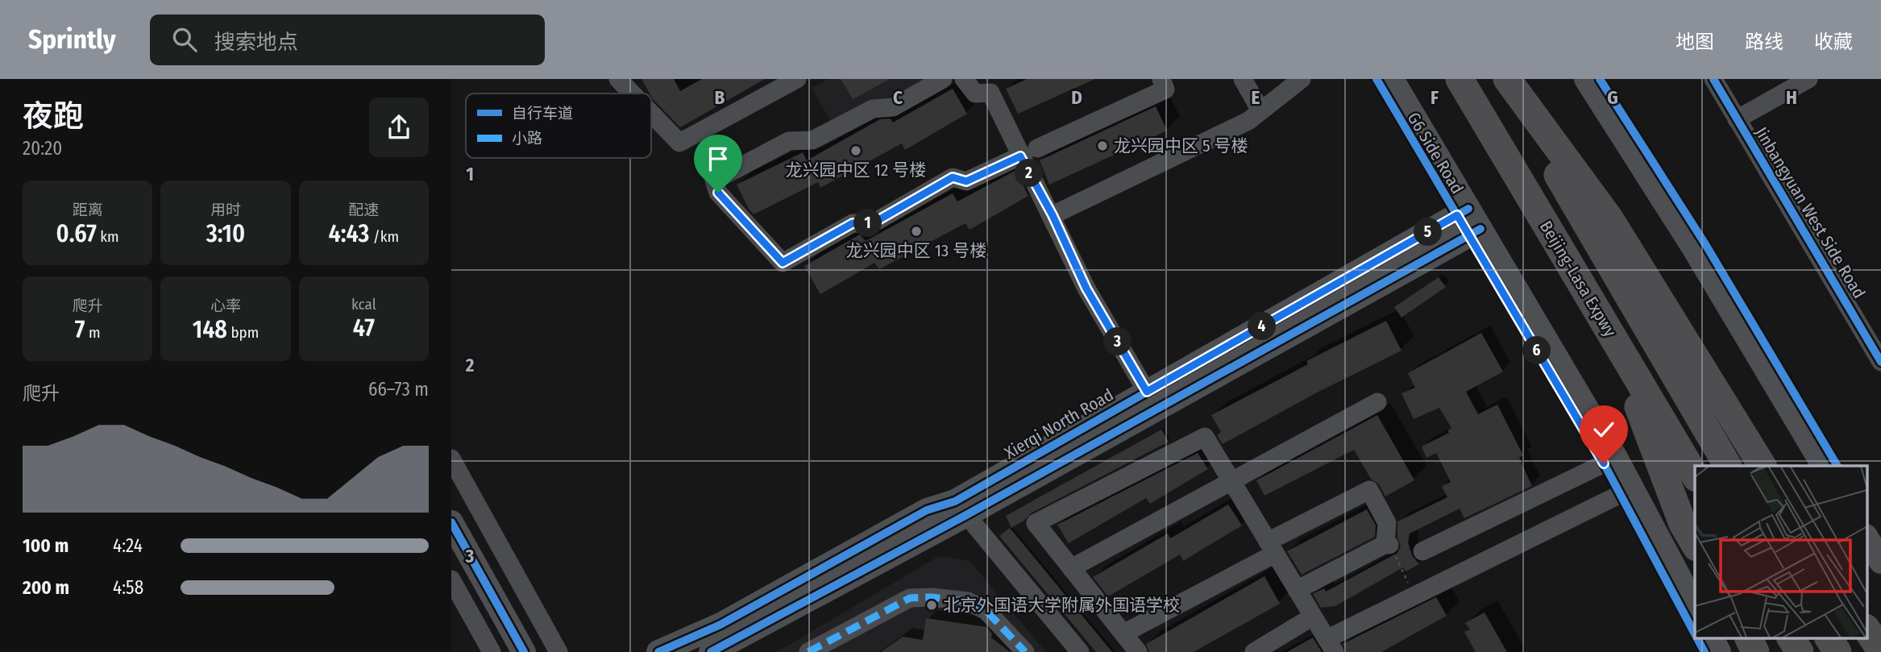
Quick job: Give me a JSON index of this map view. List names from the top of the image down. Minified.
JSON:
{"streets":{"highway":["Beijing-Lasa Expwy"],"main road":["G6 Side Road","Xierqi North Road"],"street":["Jinbangyuan West Side Road"]},"crossings":[["G6 Side Road","Xierqi North Road"]],"places":["龙兴园中区 5 号楼","龙兴园中区 12 号楼","龙兴园中区 13 号楼","北京外国语大学附属外国语学校"],"legend":["自行车道","小路"],"page":{"header":"Sprintly","search":"搜索地点","nav":["地图","路线","收藏"],"heading":["夜跑","20:20"],"pins":["2","1","5","4","3","6"],"stats":[["距离","0.67 km"],["用时","3:10"],["配速","4:43 /km"],["爬升","7 m"],["心率","148 bpm"],["kcal","47"]],"chart":["爬升","66–73 m"],"list":[{"name":"100 m","note":"4:24"},{"name":"200 m","note":"4:58"}]},"grid":{"columns":["B","C","D","E","F","G","H"],"rows":["1","2","3"]}}
